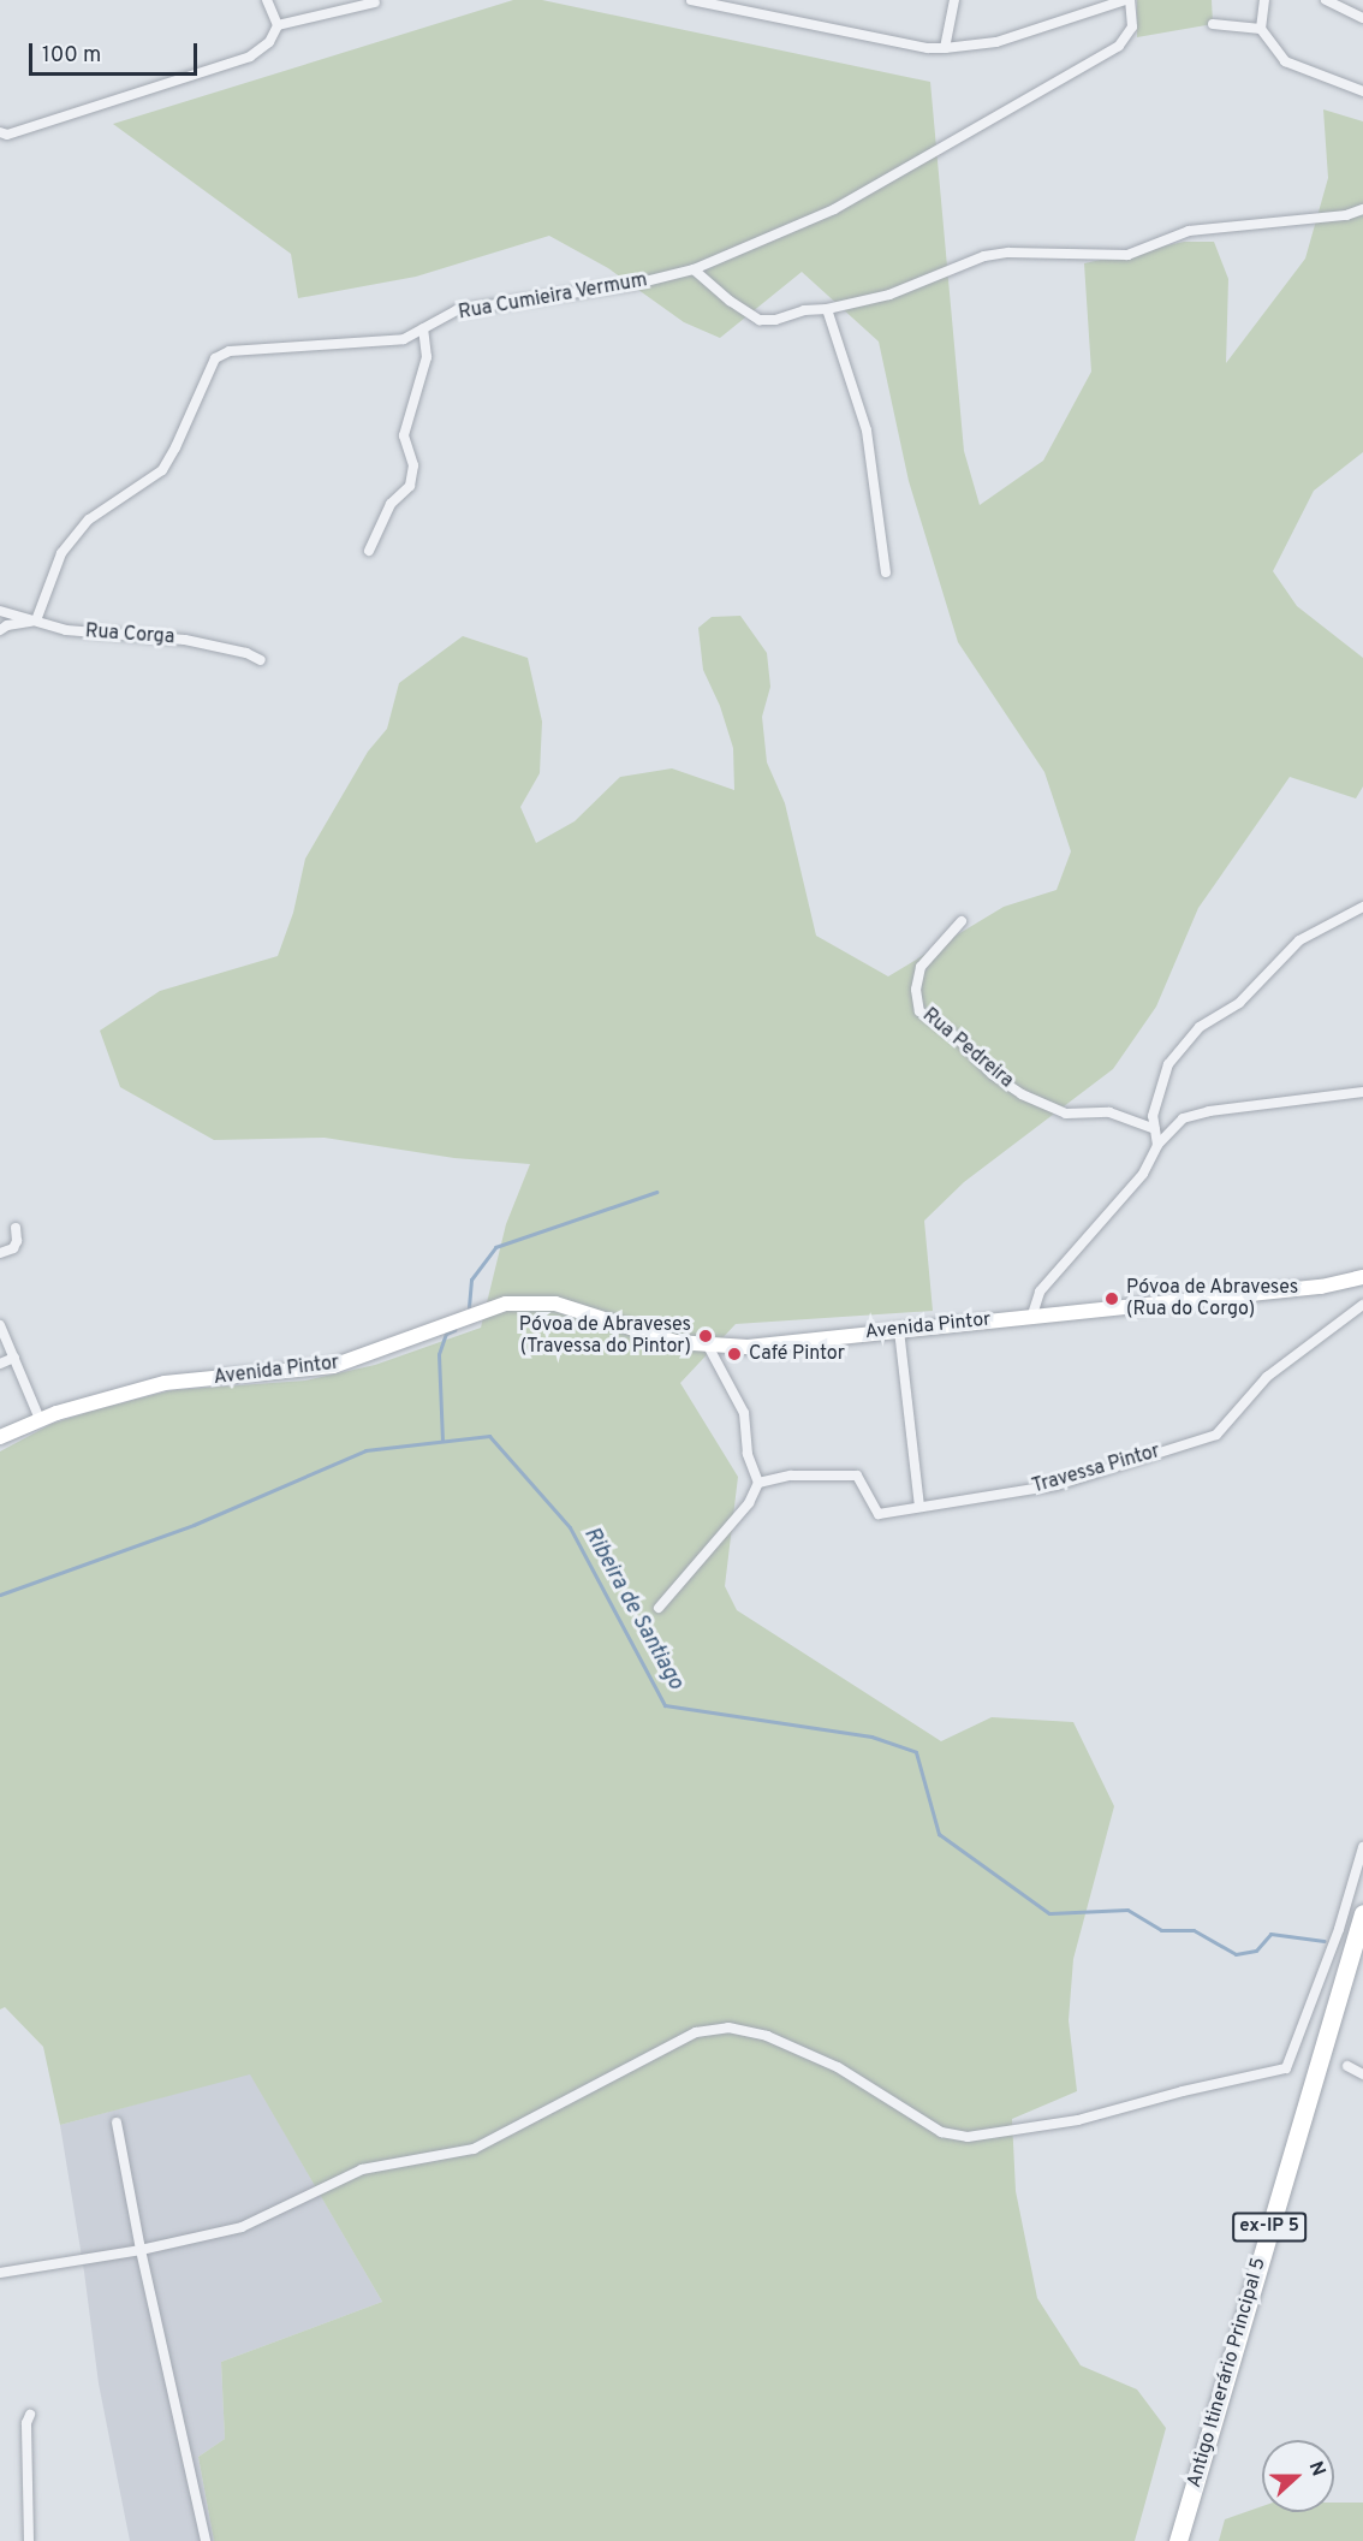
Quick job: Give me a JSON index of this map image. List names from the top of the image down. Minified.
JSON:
{"streets":{"highway":["ex-IP 5","Antigo Itinerário Principal 5"],"street":["Rua Cumieira Vermum","Rua Corga","Rua Pedreira","Avenida Pintor","Travessa Pintor"]},"crossings":[["Rua Cumieira Vermum","Rua Corga"]],"water":["Ribeira de Santiago"],"places":["Póvoa de Abraveses (Rua do Corgo)","Póvoa de Abraveses (Travessa do Pintor)","Café Pintor"],"scale_bar":"100 m","north":"right"}
